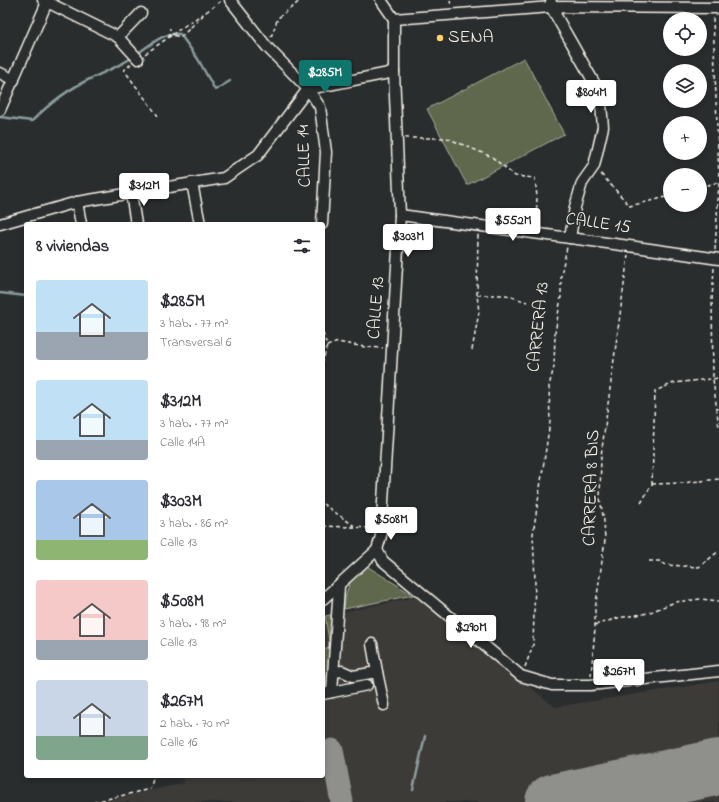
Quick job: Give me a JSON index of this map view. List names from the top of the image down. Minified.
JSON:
{"streets":{"street":["CALLE 14","CALLE 15","CALLE 13"],"path":["CARRERA 13","CARRERA 8 BIS"]},"crossings":[["CALLE 15","CALLE 13"],["CALLE 15","CARRERA 13"],["CALLE 15","CARRERA 8 BIS"]],"places":["SENA"],"page":{"map_buttons":["+","−"],"price":["$285M","$804M","$312M","$552M","$303M","$508M","$290M","$267M"],"heading":"8 viviendas","list":[{"name":"$285M","note":"3 hab. · 77 m² · Transversal 6"},{"name":"$312M","note":"3 hab. · 77 m² · Calle 14A"},{"name":"$303M","note":"3 hab. · 86 m² · Calle 13"},{"name":"$508M","note":"3 hab. · 98 m² · Calle 13"},{"name":"$267M","note":"2 hab. · 70 m² · Calle 16"}]}}
